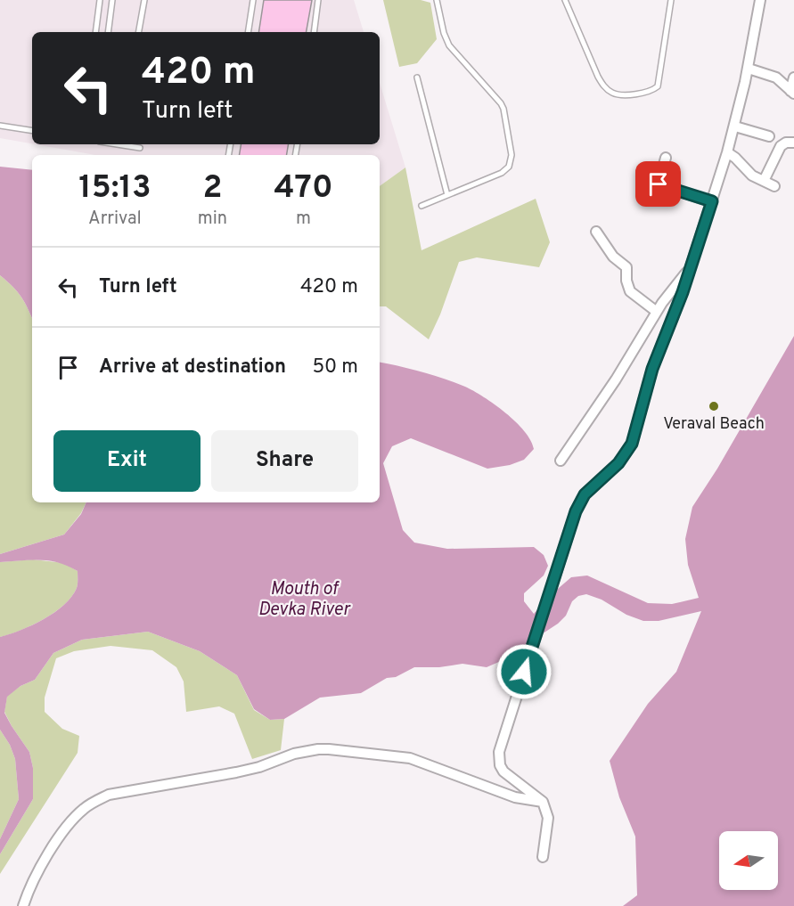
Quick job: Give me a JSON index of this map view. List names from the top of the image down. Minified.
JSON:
{"water":["Mouth of Devka River"],"places":["Veraval Beach"],"north":"left","page":{"turn":["420 m","Turn left"],"eta":["15:13","Arrival","2","min","470","m"],"list":[{"name":"Turn left","value":"420 m"},{"name":"Arrive at destination","value":"50 m"}],"buttons":["Exit","Share"]}}
